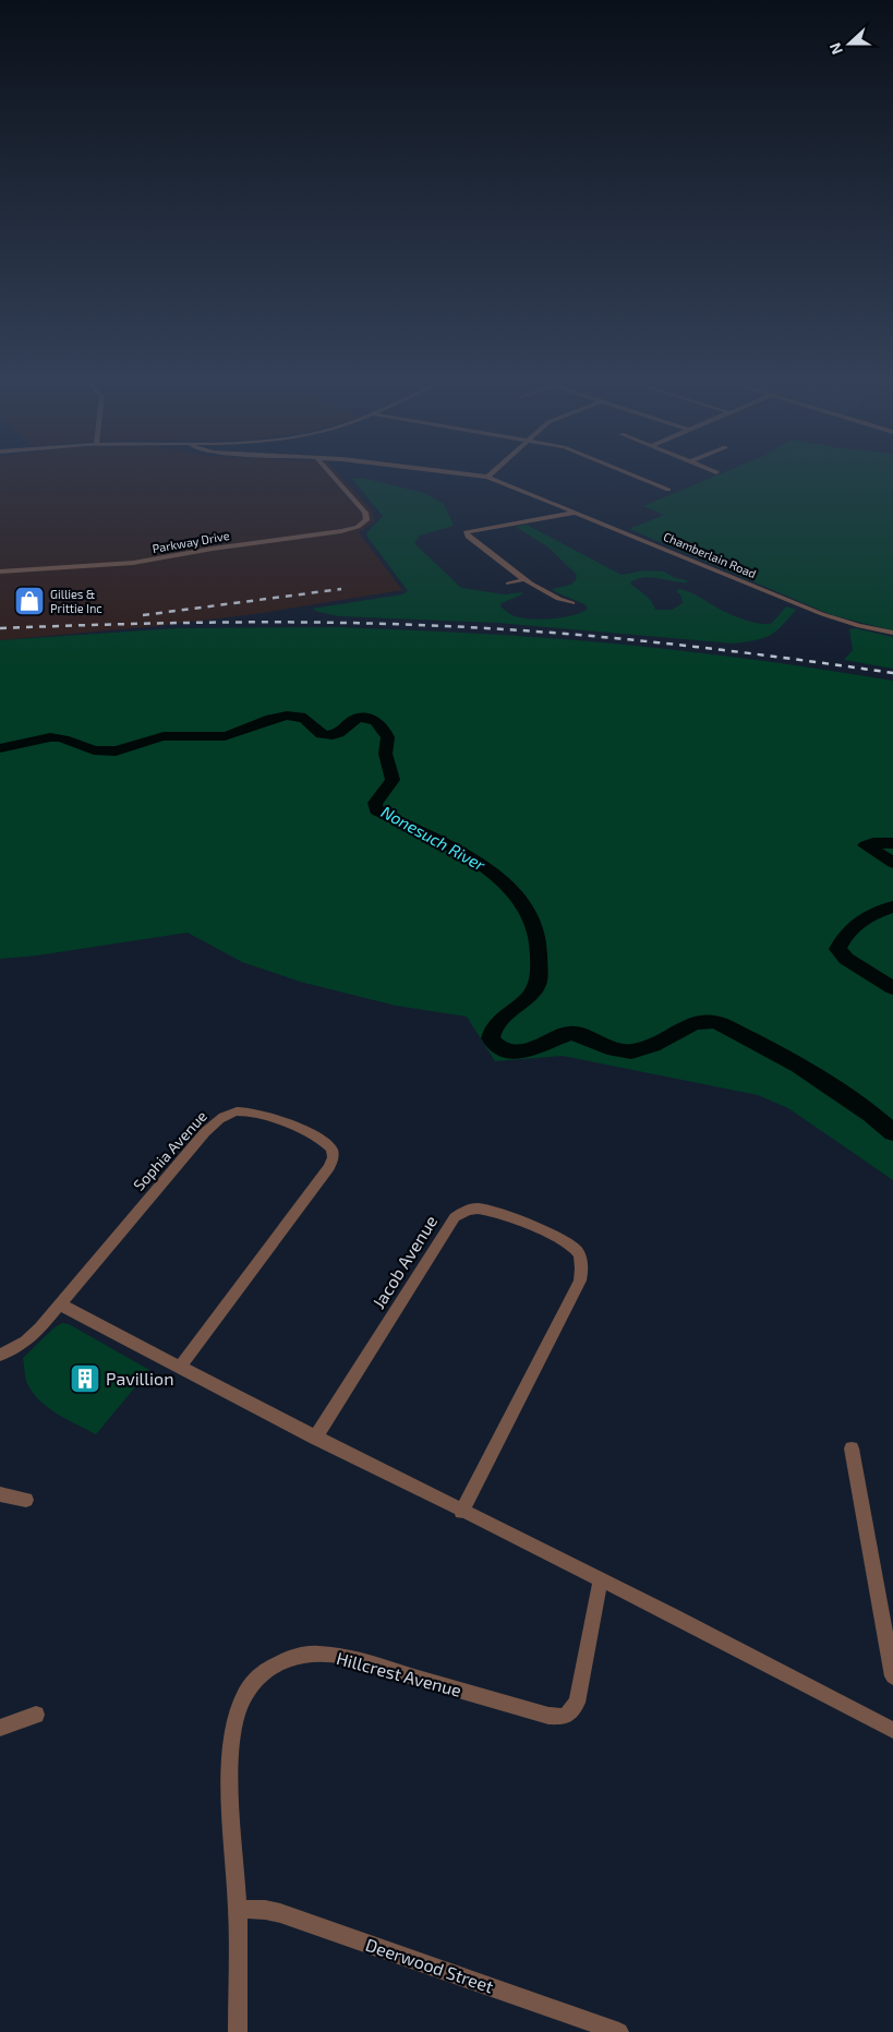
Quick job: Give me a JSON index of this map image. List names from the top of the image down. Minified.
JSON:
{"streets":{"street":["Parkway Drive","Chamberlain Road","Sophia Avenue","Jacob Avenue","Hillcrest Avenue","Deerwood Street"]},"crossings":[["Hillcrest Avenue","Deerwood Street"]],"water":["Nonesuch River"],"places":{"shop":["Gillies & Prittie Inc"],"building":["Pavillion"]},"north":"left"}
